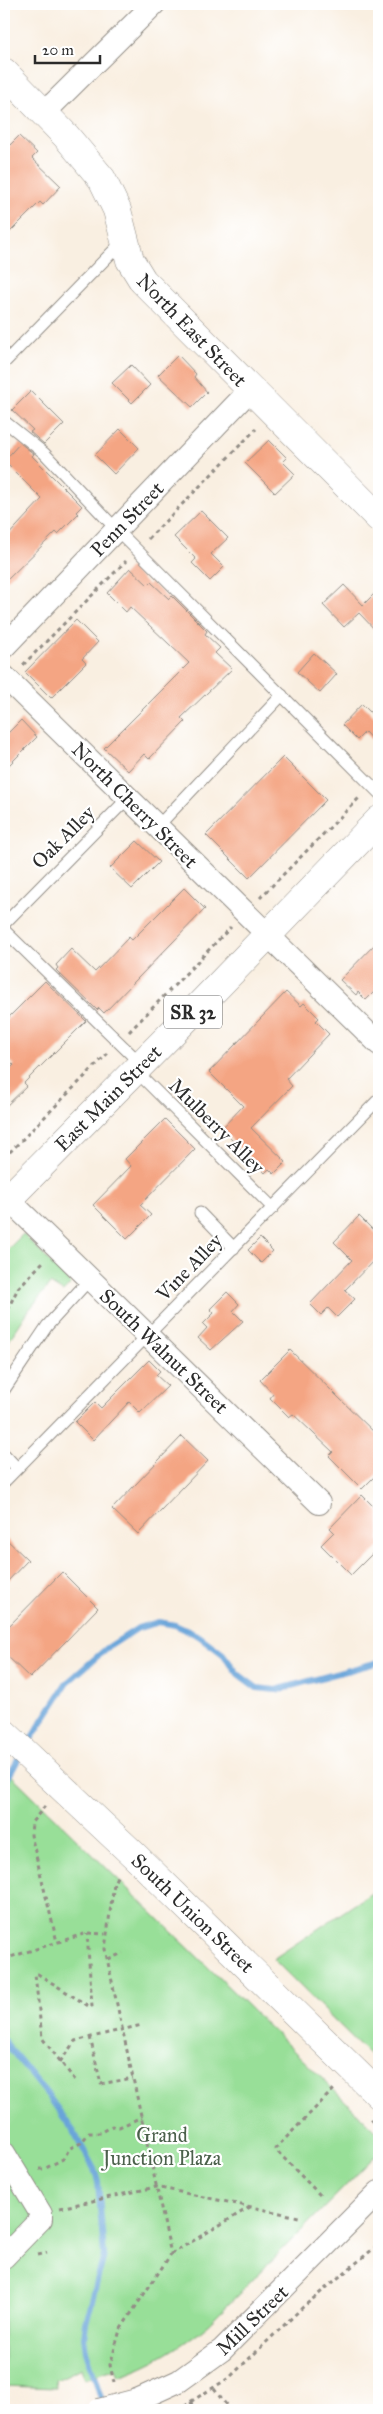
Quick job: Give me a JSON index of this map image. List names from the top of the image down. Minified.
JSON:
{"streets":{"street":["North East Street","Penn Street","North Cherry Street","SR 32","East Main Street","South Walnut Street","South Union Street","Mill Street"],"lane":["Oak Alley","Mulberry Alley","Vine Alley"]},"crossings":[["North East Street","Penn Street"],["North Cherry Street","Oak Alley"],["North Cherry Street","East Main Street"],["East Main Street","Mulberry Alley"],["East Main Street","South Walnut Street"],["Mulberry Alley","Vine Alley"],["Vine Alley","South Walnut Street"]],"parks":["Grand Junction Plaza"],"scale_bar":"20 m"}
